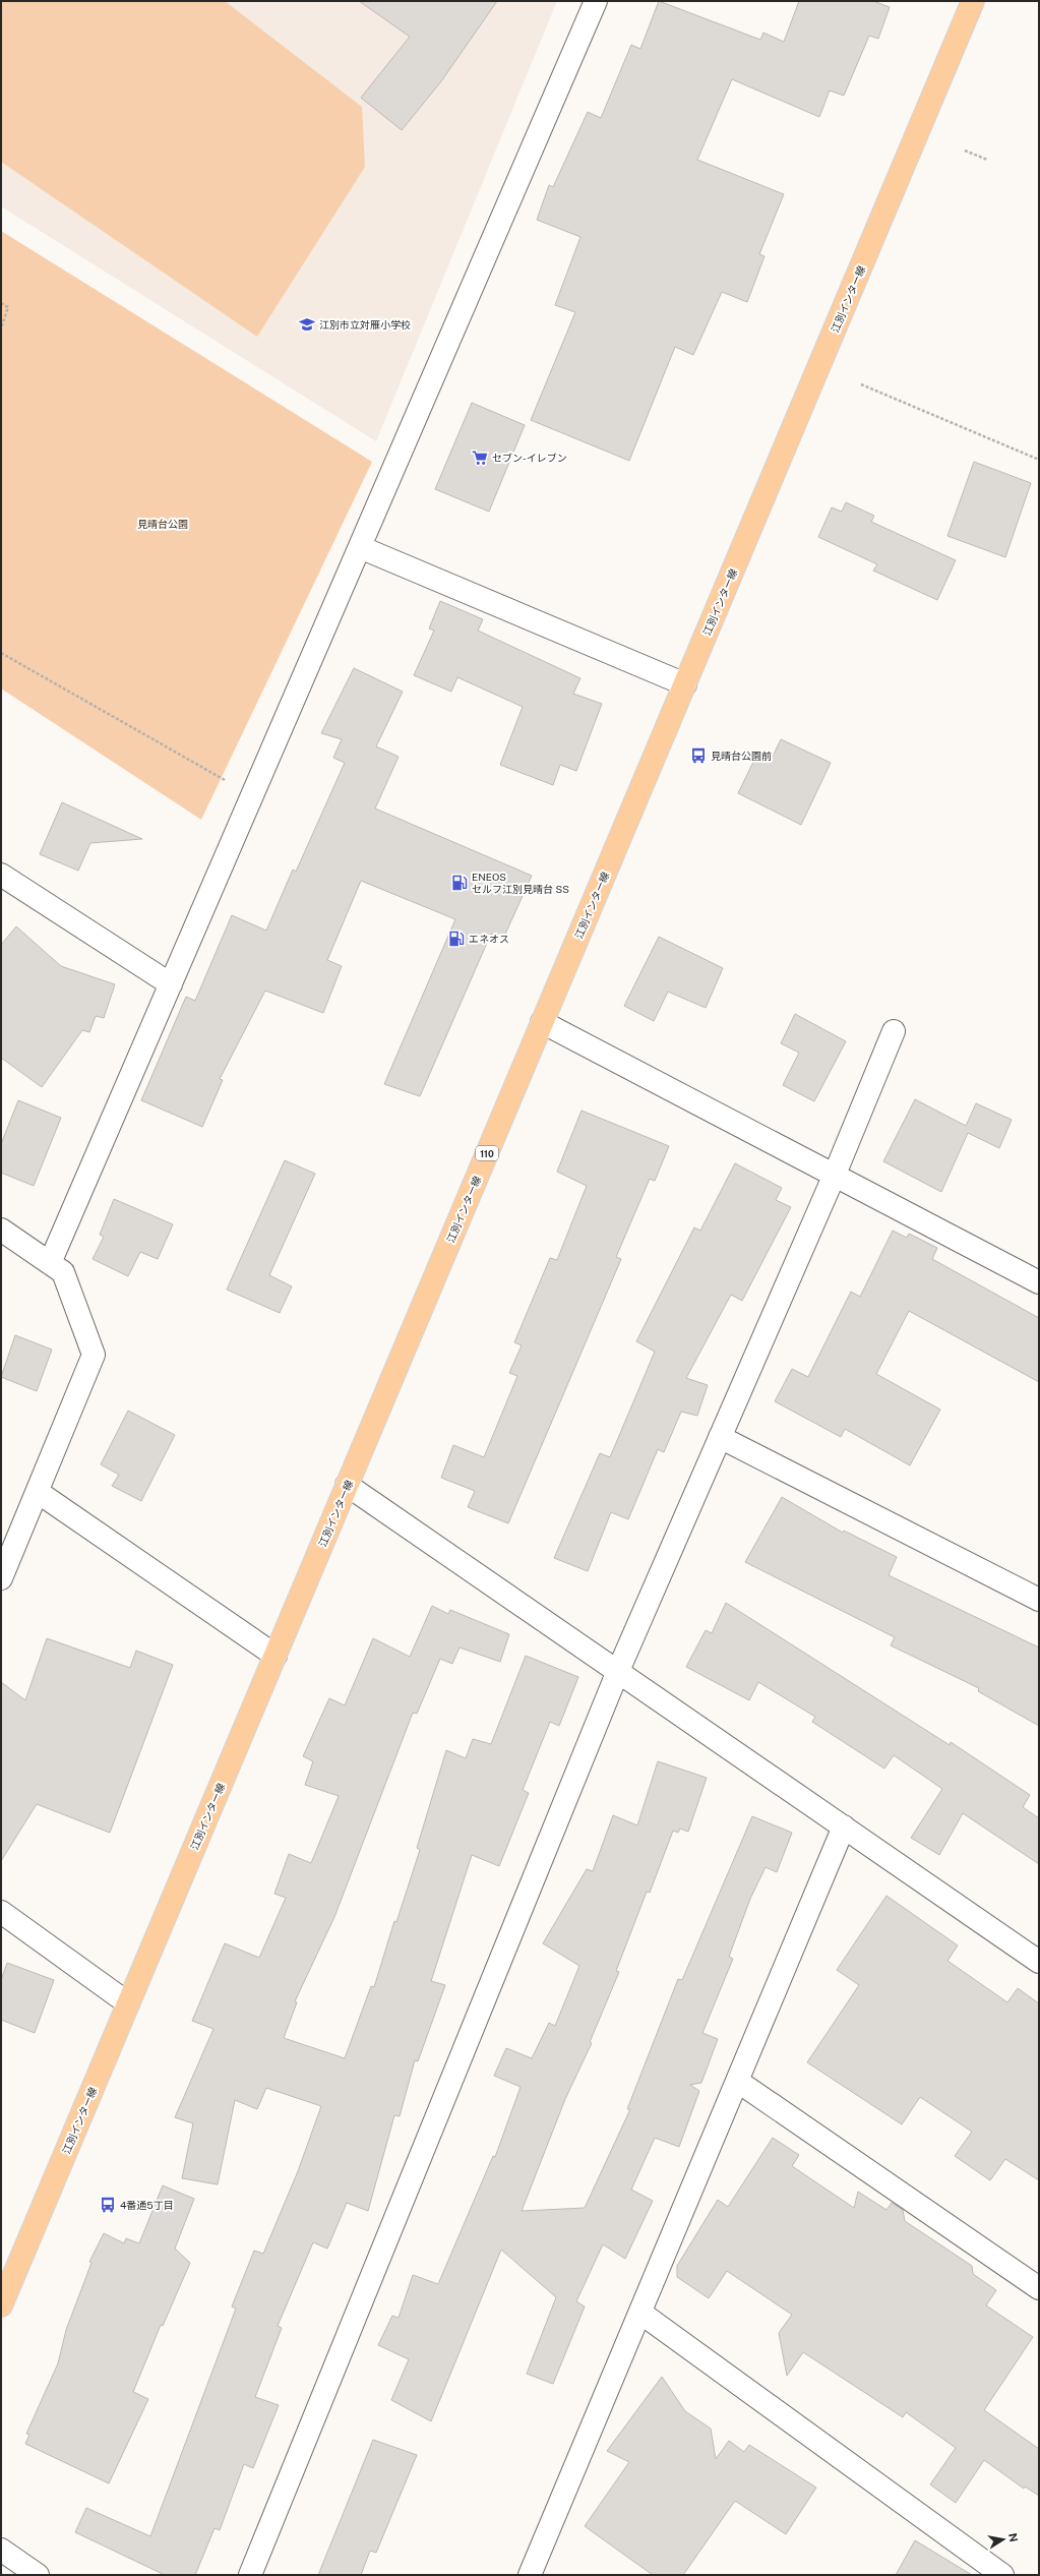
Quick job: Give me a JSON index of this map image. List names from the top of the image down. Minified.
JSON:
{"streets":{"main road":["江別インター線","110"]},"parks":["見晴台公園"],"places":{"school or university":["江別市立対雁小学校"],"supermarket":["セブン-イレブン"],"bus stop":["見晴台公園前","4番通5丁目"],"fuel station":["ENEOS セルフ江別見晴台 SS","エネオス"]},"north":"right"}
